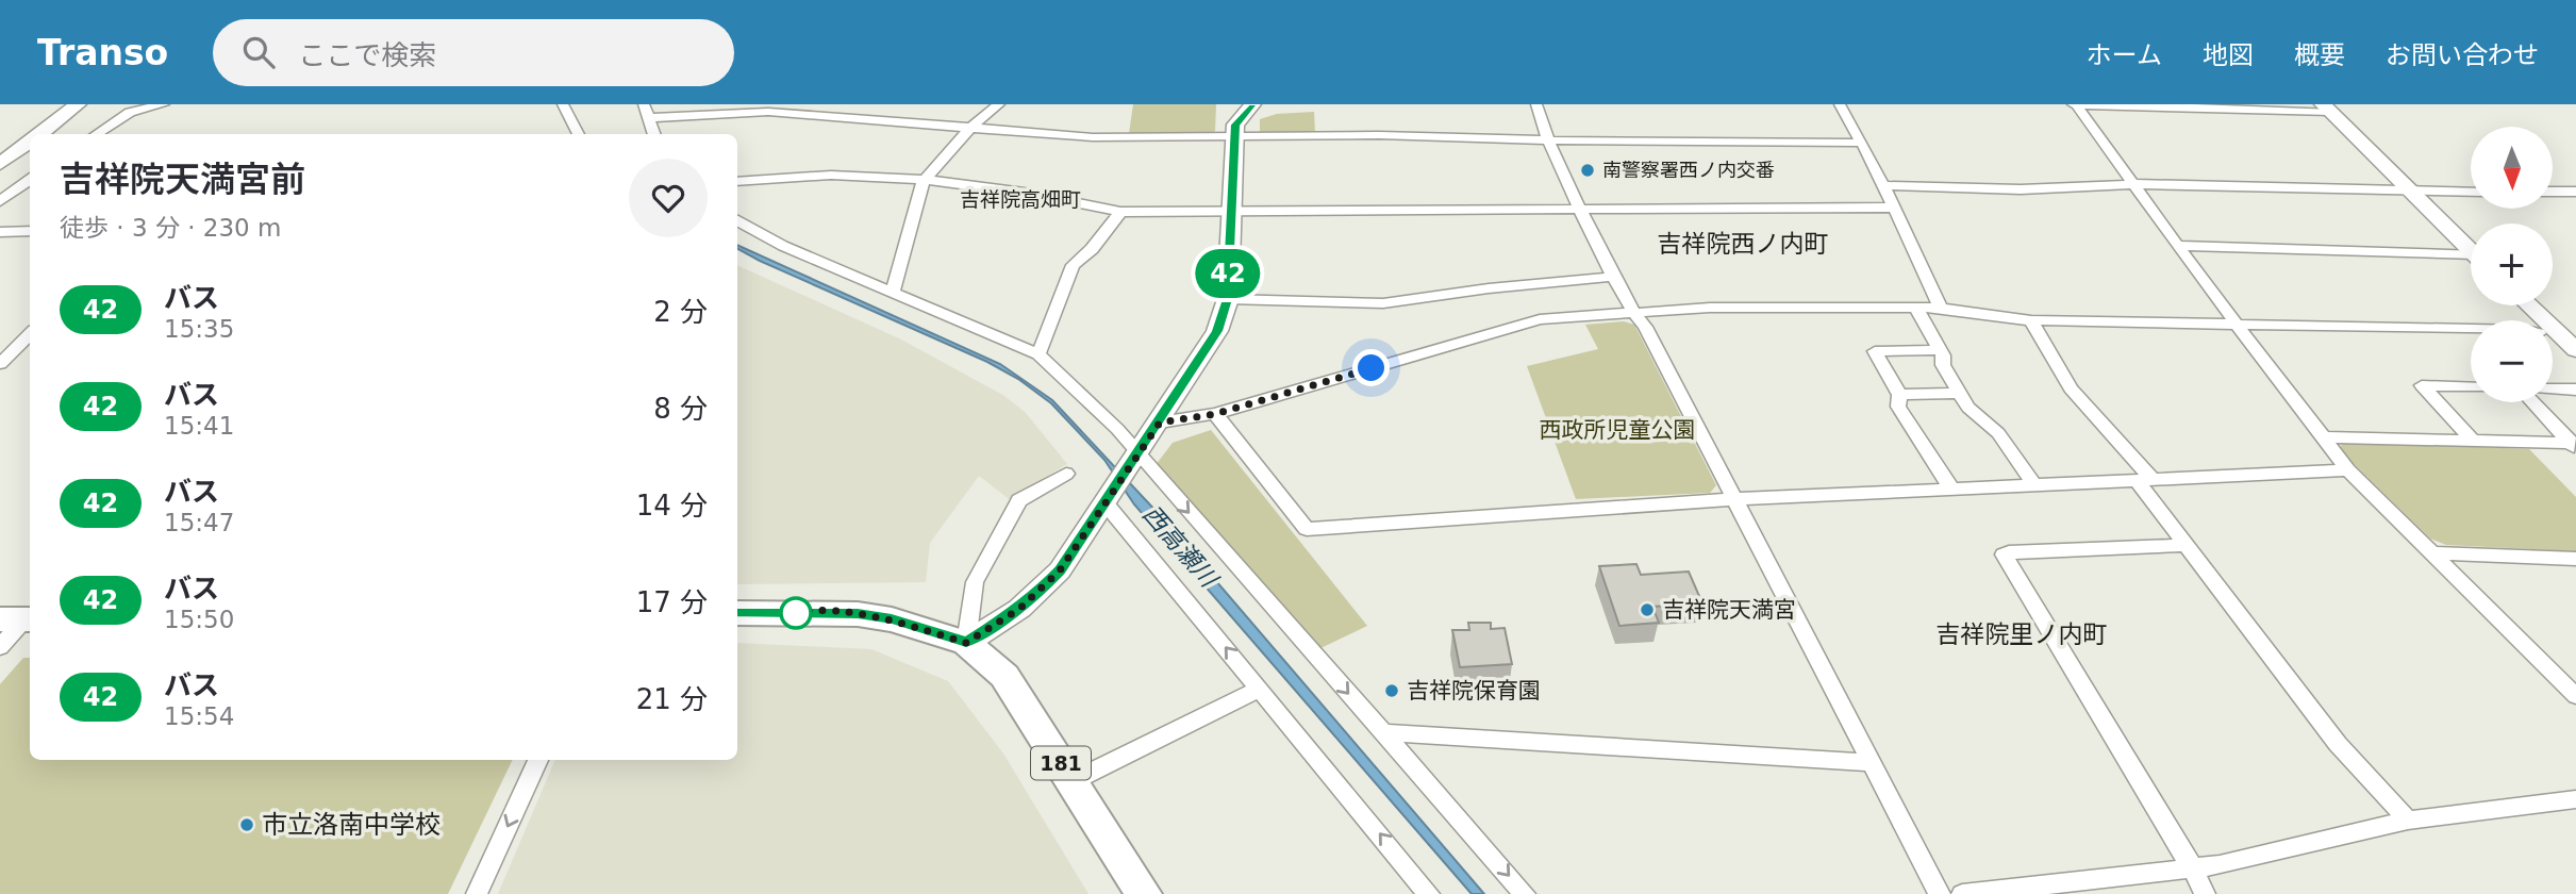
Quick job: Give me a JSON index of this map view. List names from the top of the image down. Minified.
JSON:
{"streets":{"main road":["181"]},"districts":["吉祥院高畑町","吉祥院西ノ内町","吉祥院里ノ内町"],"water":["西高瀬川"],"parks":["西政所児童公園"],"places":["南警察署西ノ内交番","吉祥院天満宮","吉祥院保育園","市立洛南中学校"],"lines":["bus line 42"],"north":"bottom","page":{"header":"Transo","search":"ここで検索","nav":["ホーム","地図","概要","お問い合わせ"],"on_map":"42","map_buttons":["+","−"],"heading":["吉祥院天満宮前","徒歩 · 3 分 · 230 m"],"list":[{"mark":"42","name":"バス","note":"15:35","value":"2 分"},{"mark":"42","name":"バス","note":"15:41","value":"8 分"},{"mark":"42","name":"バス","note":"15:47","value":"14 分"},{"mark":"42","name":"バス","note":"15:50","value":"17 分"},{"mark":"42","name":"バス","note":"15:54","value":"21 分"}]}}
